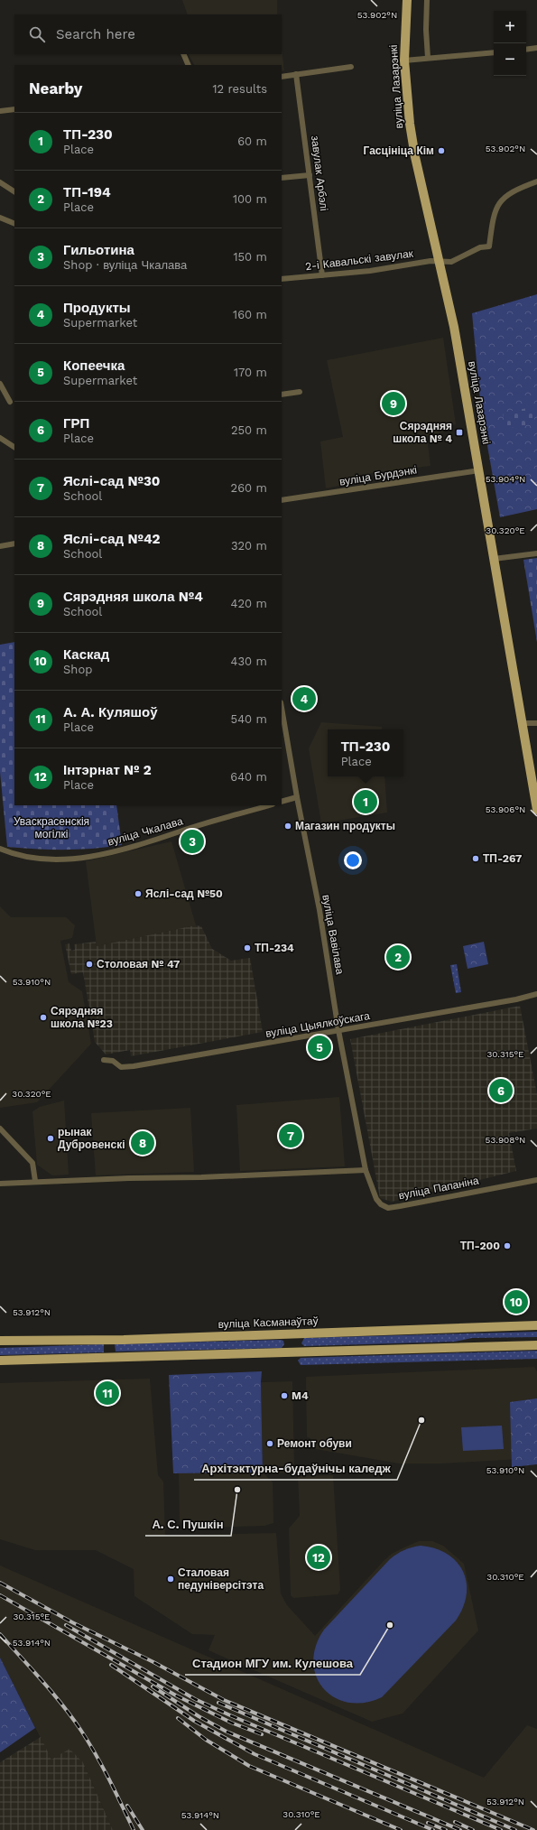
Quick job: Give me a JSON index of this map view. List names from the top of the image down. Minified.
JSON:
{"streets":{"main road":["вуліца Лазарэнкі","вуліца Касманаўтаў"],"street":["завулак Арбэлі","2-і Кавальскі завулак","вуліца Бурдэнкі","вуліца Чкалава","вуліца Вавілава","вуліца Цыялкоўскага","вуліца Папаніна"]},"crossings":[["вуліца Лазарэнкі","2-і Кавальскі завулак"],["вуліца Лазарэнкі","вуліца Бурдэнкі"],["завулак Арбэлі","2-і Кавальскі завулак"],["вуліца Вавілава","вуліца Цыялкоўскага"],["вуліца Вавілава","вуліца Папаніна"]],"parks":["Уваскрасенскія могілкі"],"places":{"other":["Гасцініца Кім","Магазин продукты","ТП-267","Яслі-сад №50","ТП-234","Столовая № 47","Сярэдняя школа №23","рынак Дубровенскі","ТП-200","M4","Архітэктурна-будаўнічы каледж","Ремонт обуви","А. С. Пушкін","Сталовая педуніверсітэта","Стадион МГУ им. Кулешова"],"transit":["Сярэдняя школа № 4"]},"page":{"map_buttons":["+","−"],"search":"Search here","heading":["Nearby","12 results"],"list":[{"mark":"1","name":"ТП-230","note":"Place","value":"60 m"},{"mark":"2","name":"ТП-194","note":"Place","value":"100 m"},{"mark":"3","name":"Гильотина","note":"Shop · вуліца Чкалава","value":"150 m"},{"mark":"4","name":"Продукты","note":"Supermarket","value":"160 m"},{"mark":"5","name":"Копеечка","note":"Supermarket","value":"170 m"},{"mark":"6","name":"ГРП","note":"Place","value":"250 m"},{"mark":"7","name":"Яслі-сад №30","note":"School","value":"260 m"},{"mark":"8","name":"Яслі-сад №42","note":"School","value":"320 m"},{"mark":"9","name":"Сярэдняя школа №4","note":"School","value":"420 m"},{"mark":"10","name":"Каскад","note":"Shop","value":"430 m"},{"mark":"11","name":"А. А. Куляшоў","note":"Place","value":"540 m"},{"mark":"12","name":"Інтэрнат № 2","note":"Place","value":"640 m"}],"pins":["9","4","1","3","2","5","6","7","8","10","11","12"],"popup":["ТП-230","Place"]},"coordinates":["53.902°N","53.904°N","30.320°E","53.906°N","53.910°N","30.315°E","53.908°N","53.912°N","30.310°E","53.914°N"]}
